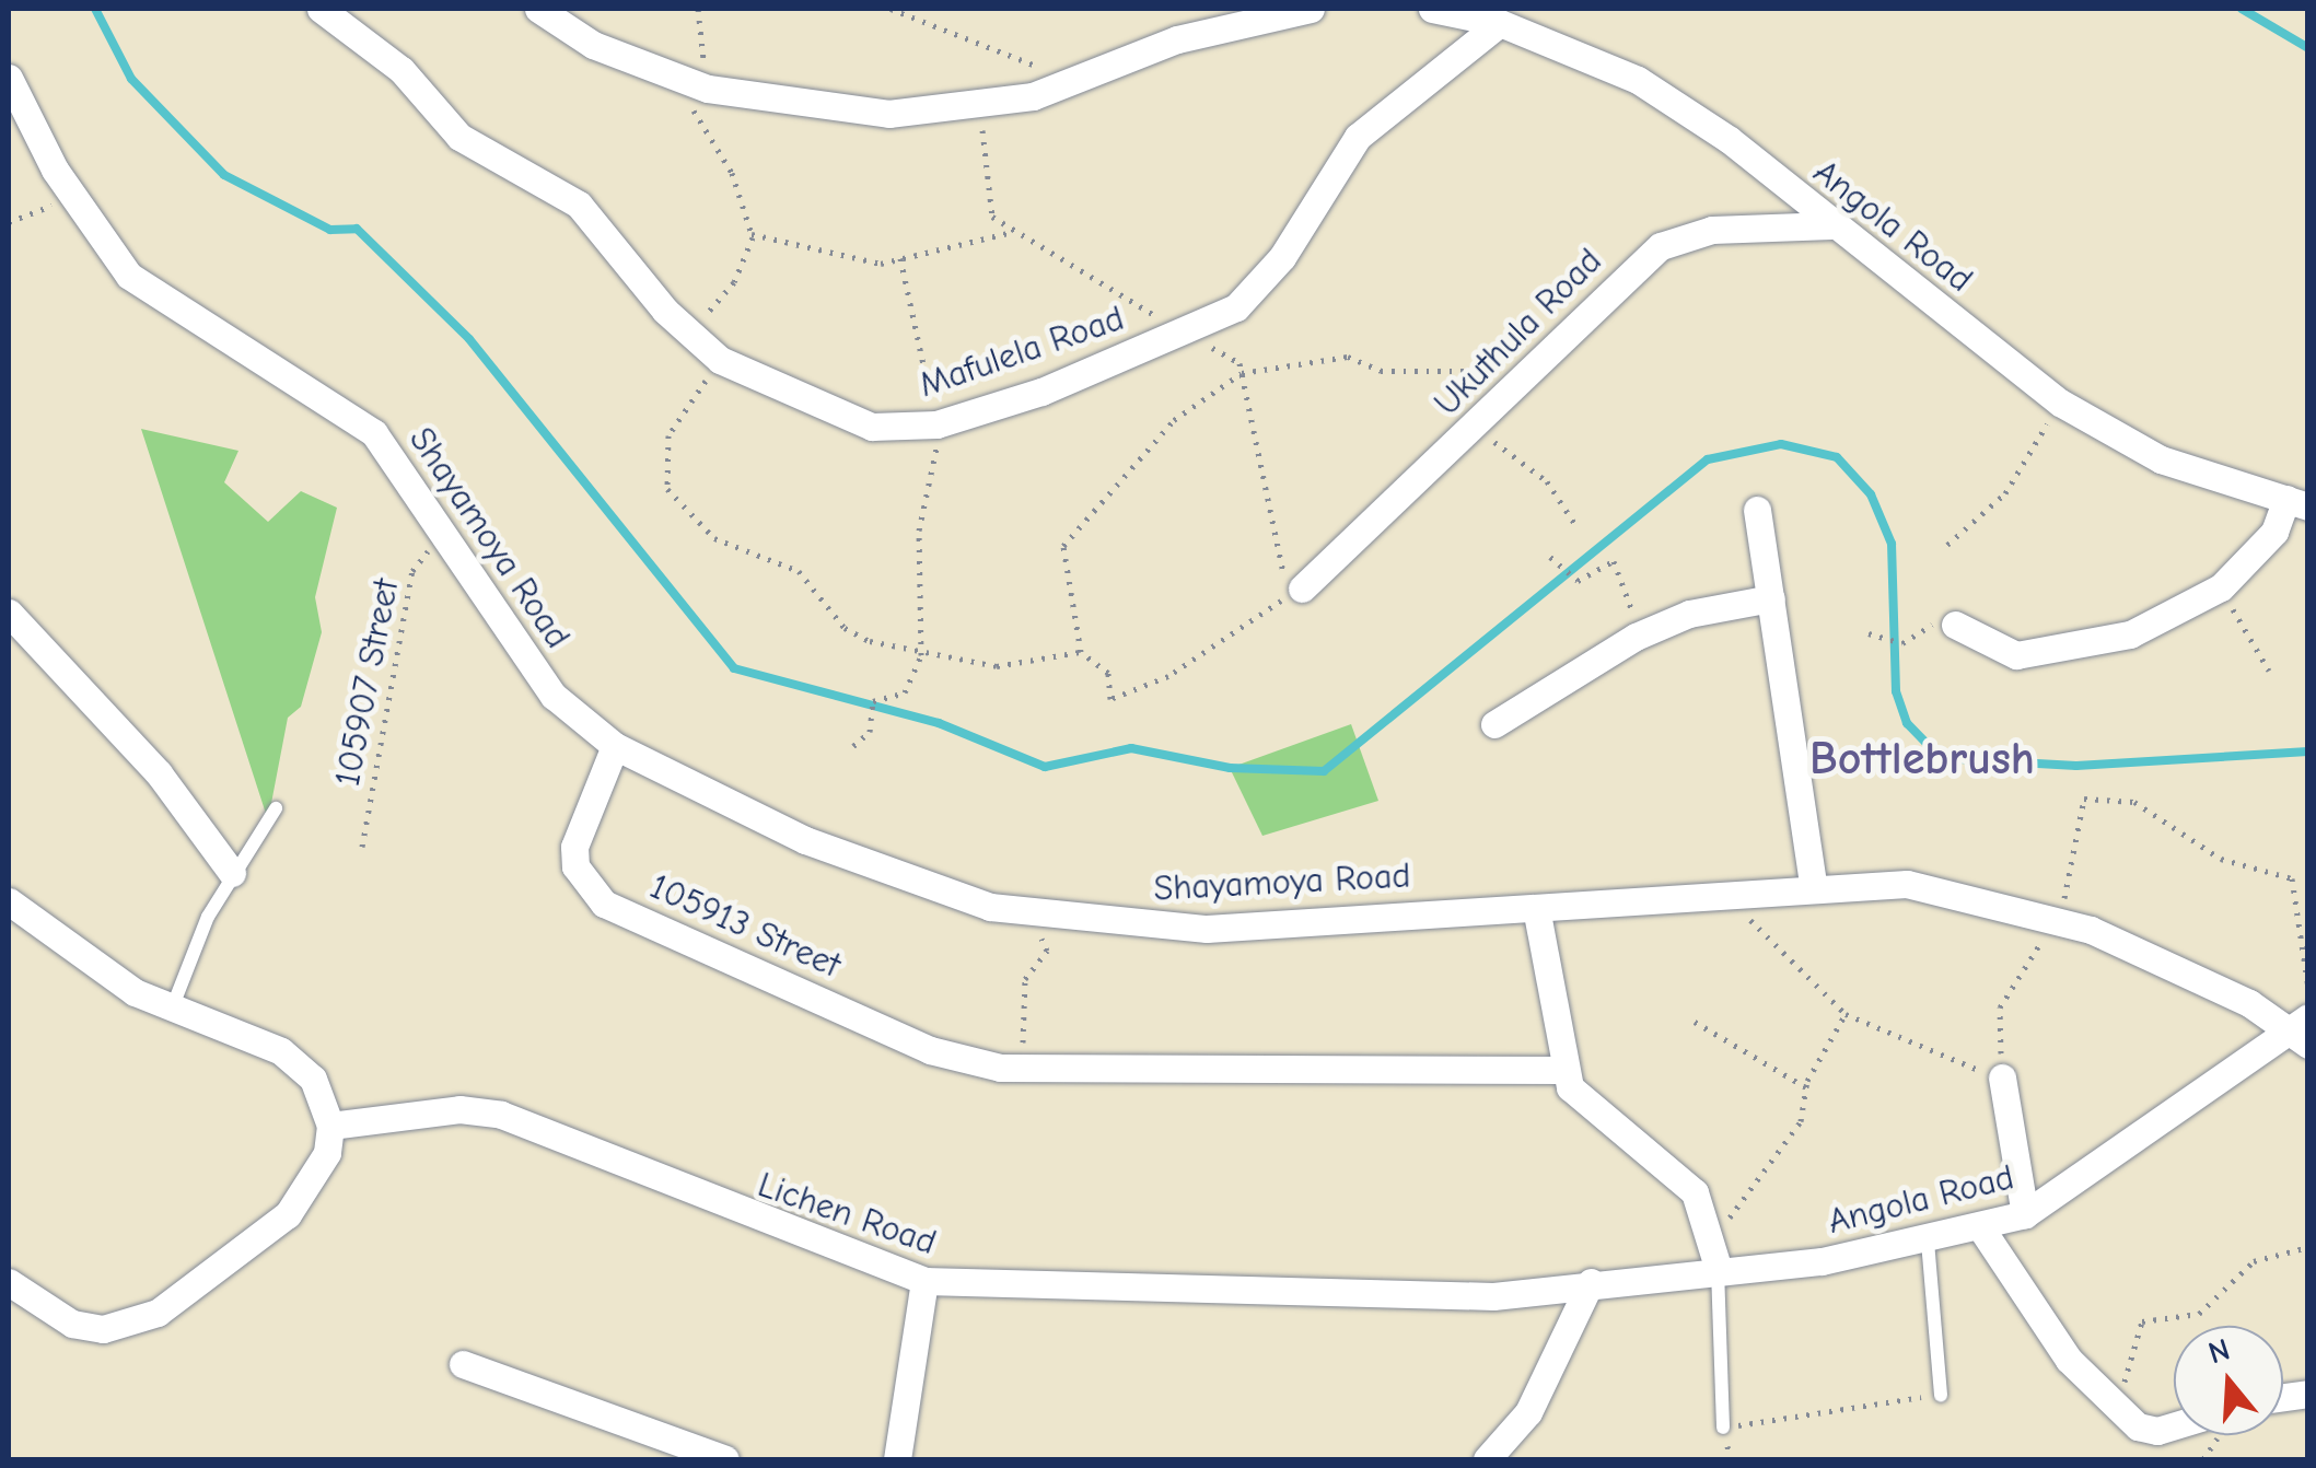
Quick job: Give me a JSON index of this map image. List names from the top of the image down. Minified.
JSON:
{"streets":{"street":["Angola Road","Ukuthula Road","Mafulela Road","Shayamoya Road","105913 Street","Lichen Road"],"path":["105907 Street"]},"crossings":[["Angola Road","Ukuthula Road"],["Angola Road","Mafulela Road"],["Angola Road","Shayamoya Road"],["Angola Road","Lichen Road"],["Shayamoya Road","105907 Street"],["Shayamoya Road","105913 Street"]],"districts":["Bottlebrush"],"north":"top"}
